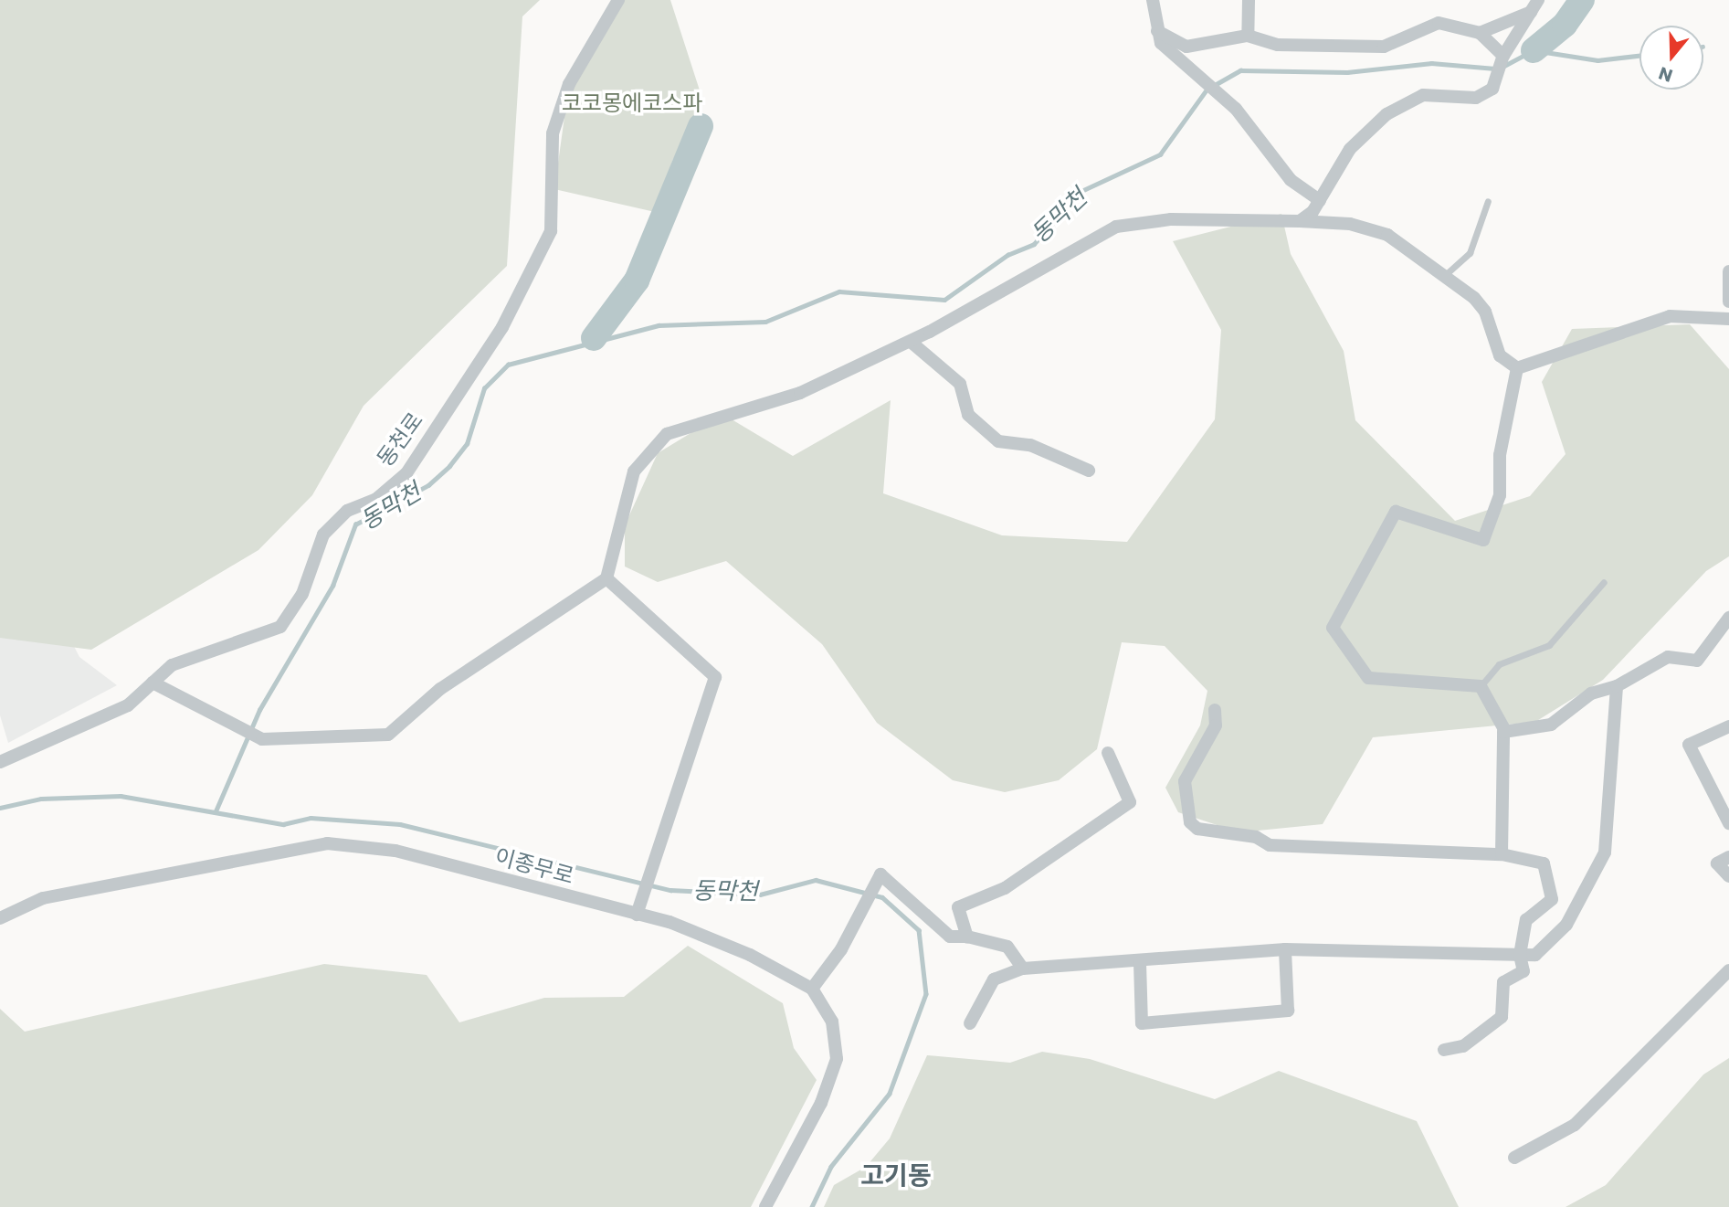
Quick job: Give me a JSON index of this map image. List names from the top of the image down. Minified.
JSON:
{"streets":{"street":["동천로","이종무로"]},"districts":["고기동"],"water":["동막천"],"parks":["코코몽에코스파"],"north":"bottom"}
